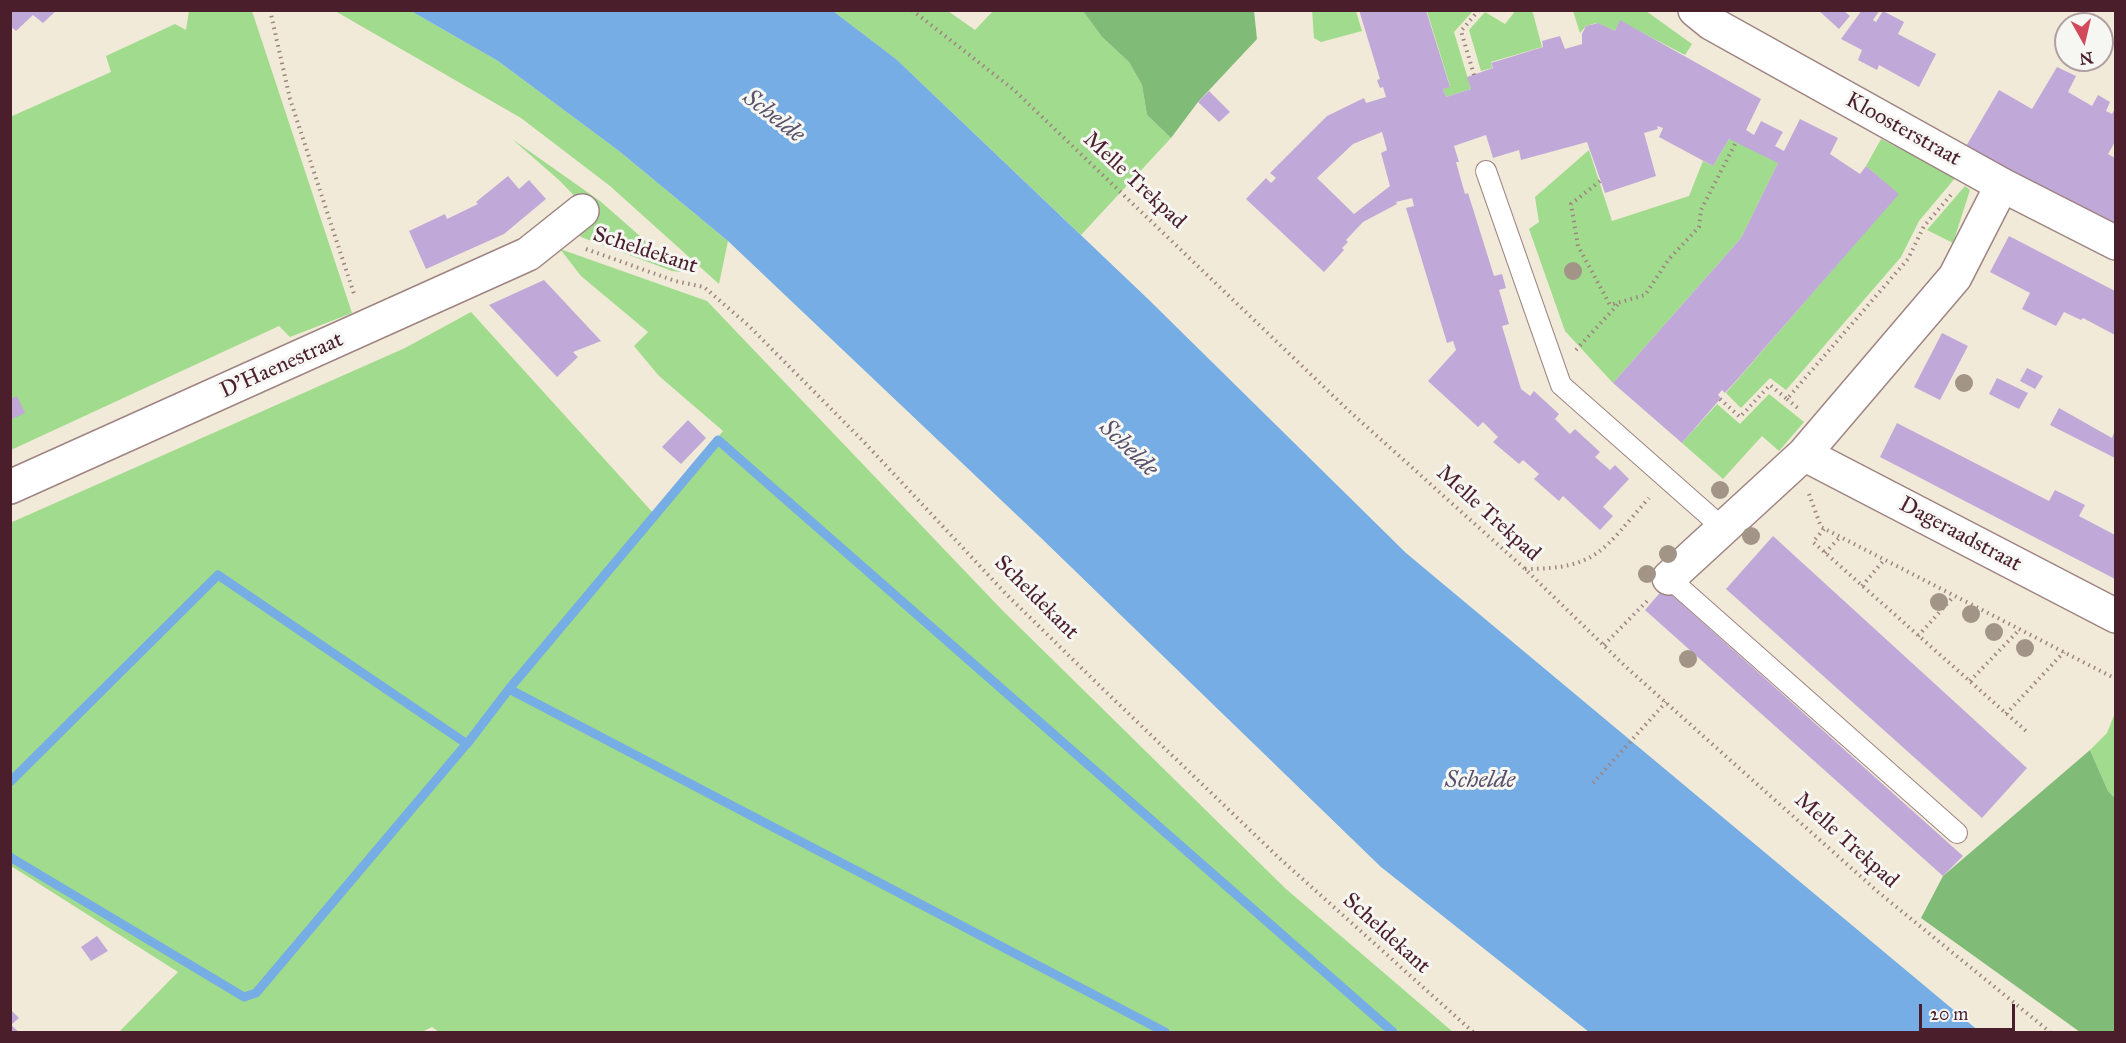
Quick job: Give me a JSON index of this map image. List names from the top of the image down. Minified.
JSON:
{"streets":{"street":["Kloosterstraat","D'Haenestraat","Dageraadstraat"],"path":["Melle Trekpad","Scheldekant"]},"crossings":[["Scheldekant","D'Haenestraat"]],"water":["Schelde"],"scale_bar":"20 m","north":"bottom"}
